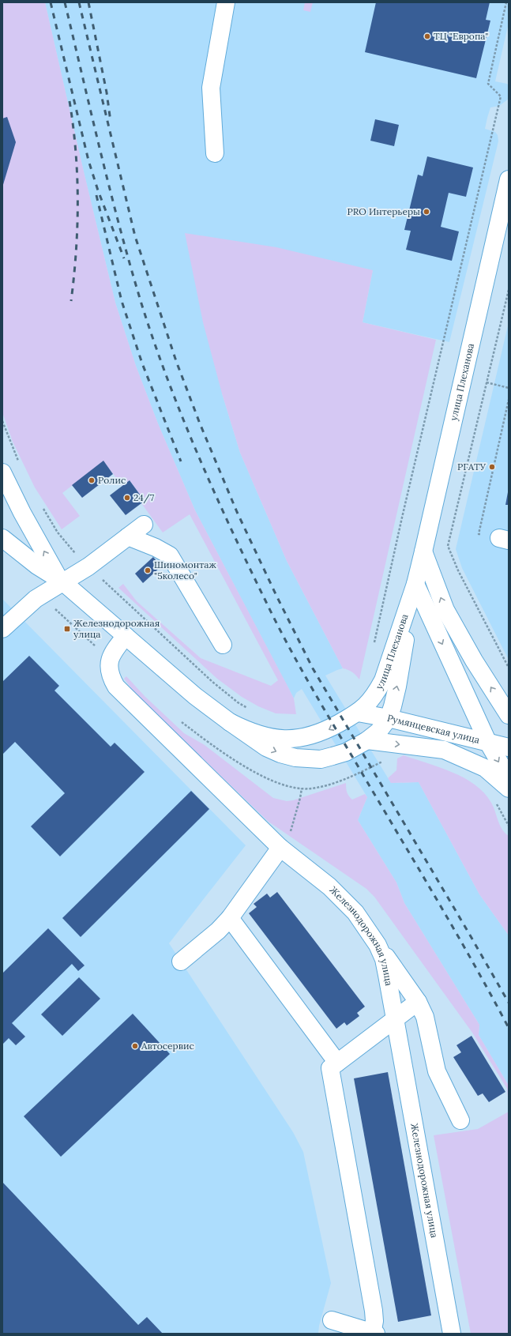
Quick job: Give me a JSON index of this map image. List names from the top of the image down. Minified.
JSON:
{"streets":{"main road":["улица Плеханова","Румянцевская улица","Железнодорожная улица"]},"crossings":[["улица Плеханова","Румянцевская улица"]],"places":{"other":["ТЦ \"Европа\"","PRO Интерьеры","РГАТУ","Ролис","24/7","Шиномонтаж \"5колесо\"","Автосервис"],"transit":["Железнодорожная улица"]}}
